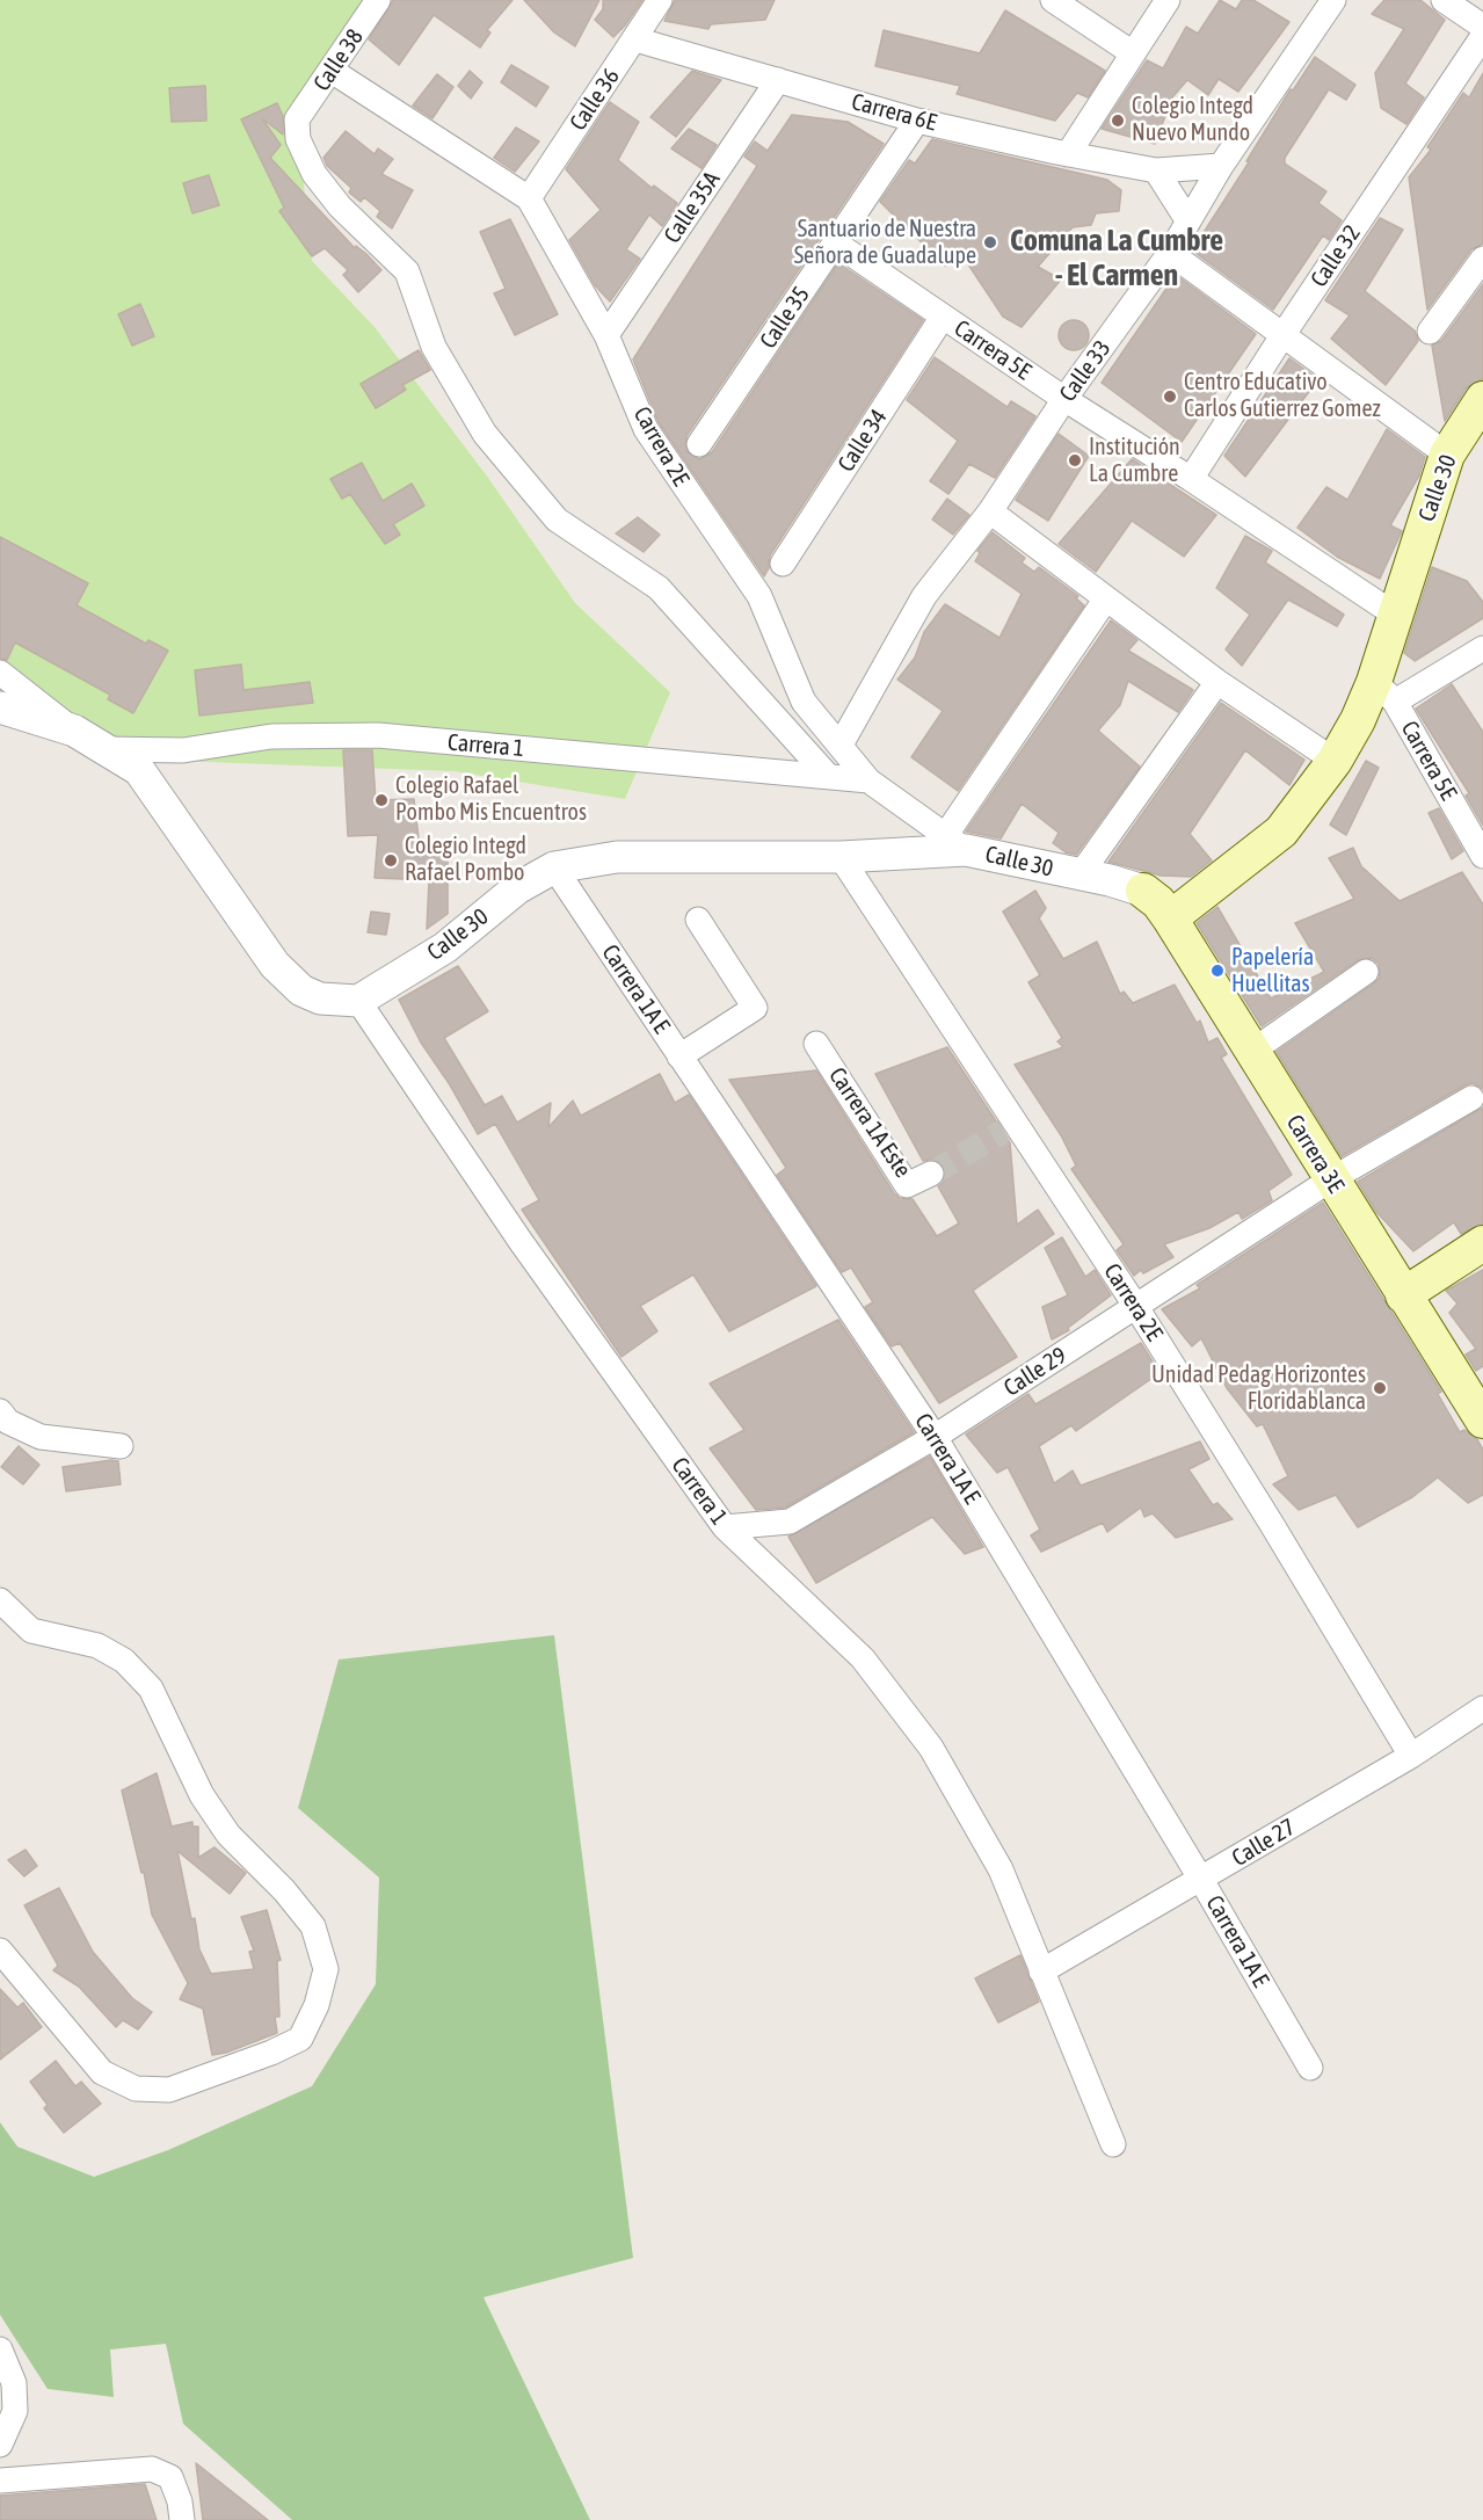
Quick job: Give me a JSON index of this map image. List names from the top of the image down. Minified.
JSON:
{"streets":{"main road":["Calle 30","Carrera 3E"],"street":["Calle 38","Calle 36","Carrera 6E","Calle 35A","Calle 32","Calle 35","Carrera 5E","Calle 33","Calle 34","Carrera 2E","Carrera 1","Carrera 1A E","Carrera 1A Este","Calle 29","Calle 27"]},"crossings":[["Calle 38","Calle 33"],["Calle 38","Carrera 2E"],["Calle 38","Carrera 1"],["Calle 36","Carrera 6E"],["Calle 36","Carrera 2E"],["Carrera 6E","Calle 35A"],["Carrera 6E","Calle 35"],["Carrera 6E","Calle 33"],["Calle 35A","Carrera 2E"],["Calle 32","Carrera 5E"],["Calle 35","Carrera 5E"],["Carrera 5E","Calle 33"],["Carrera 5E","Calle 34"],["Carrera 5E","Calle 30"],["Calle 33","Carrera 2E"],["Calle 33","Carrera 1"],["Carrera 2E","Calle 30"],["Carrera 2E","Carrera 1"],["Carrera 2E","Calle 29"],["Carrera 2E","Calle 27"],["Calle 30","Carrera 1"],["Calle 30","Carrera 1A E"],["Calle 30","Carrera 3E"],["Carrera 1","Calle 29"],["Carrera 1","Calle 27"],["Carrera 1A E","Calle 29"],["Carrera 1A E","Calle 27"],["Carrera 3E","Calle 29"]],"districts":["Comuna La Cumbre - El Carmen"],"places":["Colegio Integd Nuevo Mundo","Santuario de Nuestra Señora de Guadalupe","Centro Educativo Carlos Gutierrez Gomez","Institución La Cumbre","Colegio Rafael Pombo Mis Encuentros","Colegio Integd Rafael Pombo","Papelería Huellitas","Unidad Pedag Horizontes Floridablanca"]}
